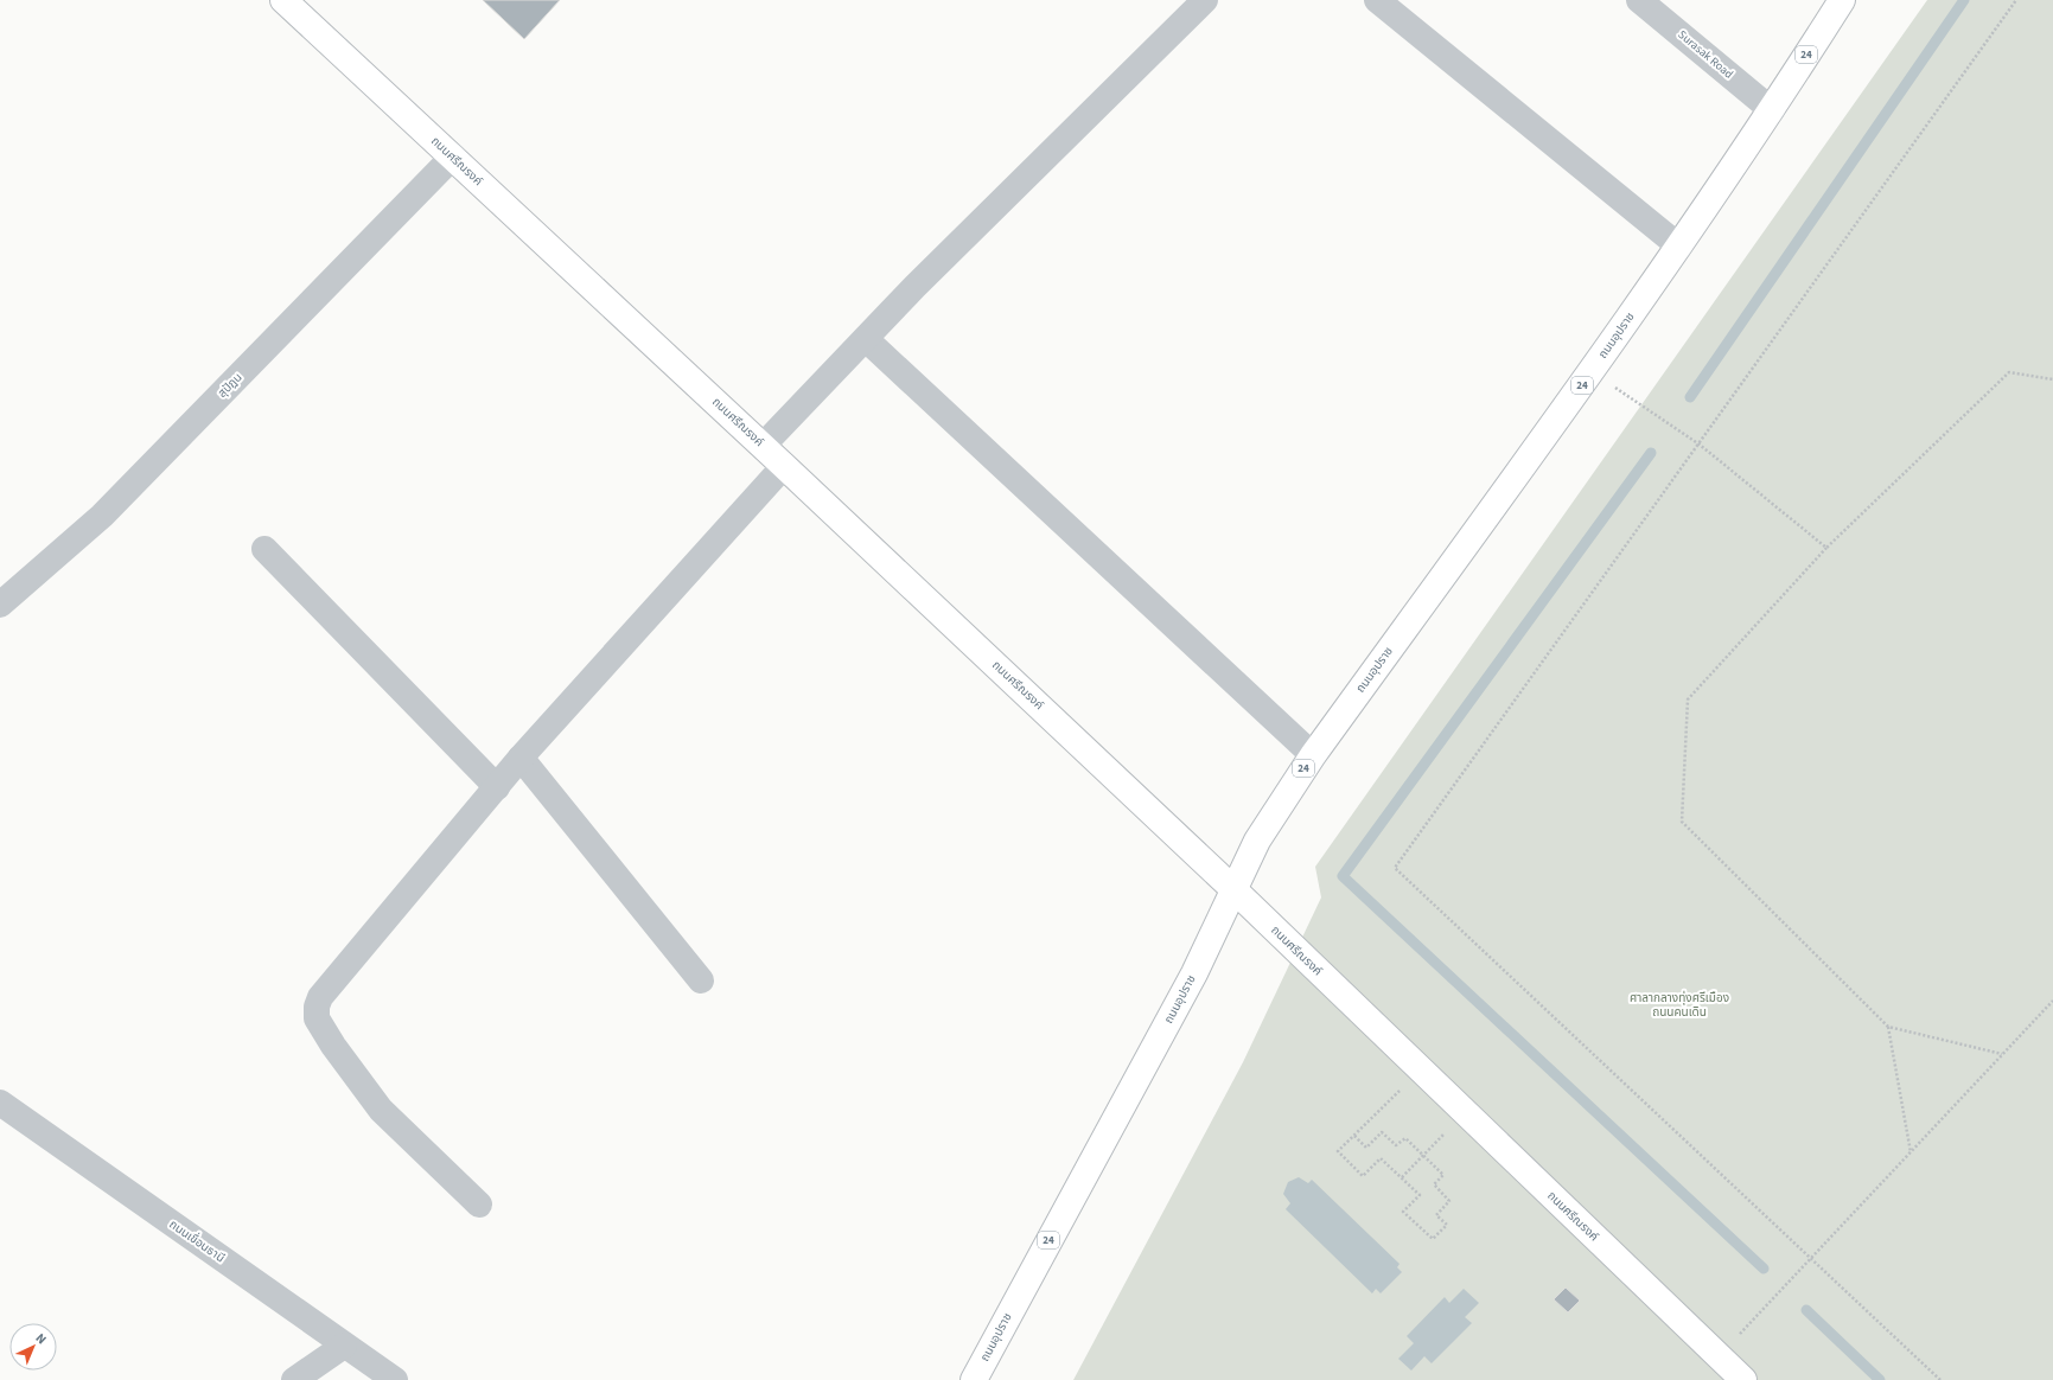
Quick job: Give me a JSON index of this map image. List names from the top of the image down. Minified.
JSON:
{"streets":{"main road":["24","ถนนศรีณรงค์","ถนนอุปราช"],"street":["Surasak Road","สุปัฎน","ถนนเขื่อนธานี"]},"crossings":[["Surasak Road","ถนนอุปราช"],["ถนนศรีณรงค์","ถนนอุปราช"],["ถนนศรีณรงค์","สุปัฎน"]],"parks":["ศาลากลางทุ่งศรีเมือง ถนนคนเดิน"],"north":"top right"}
